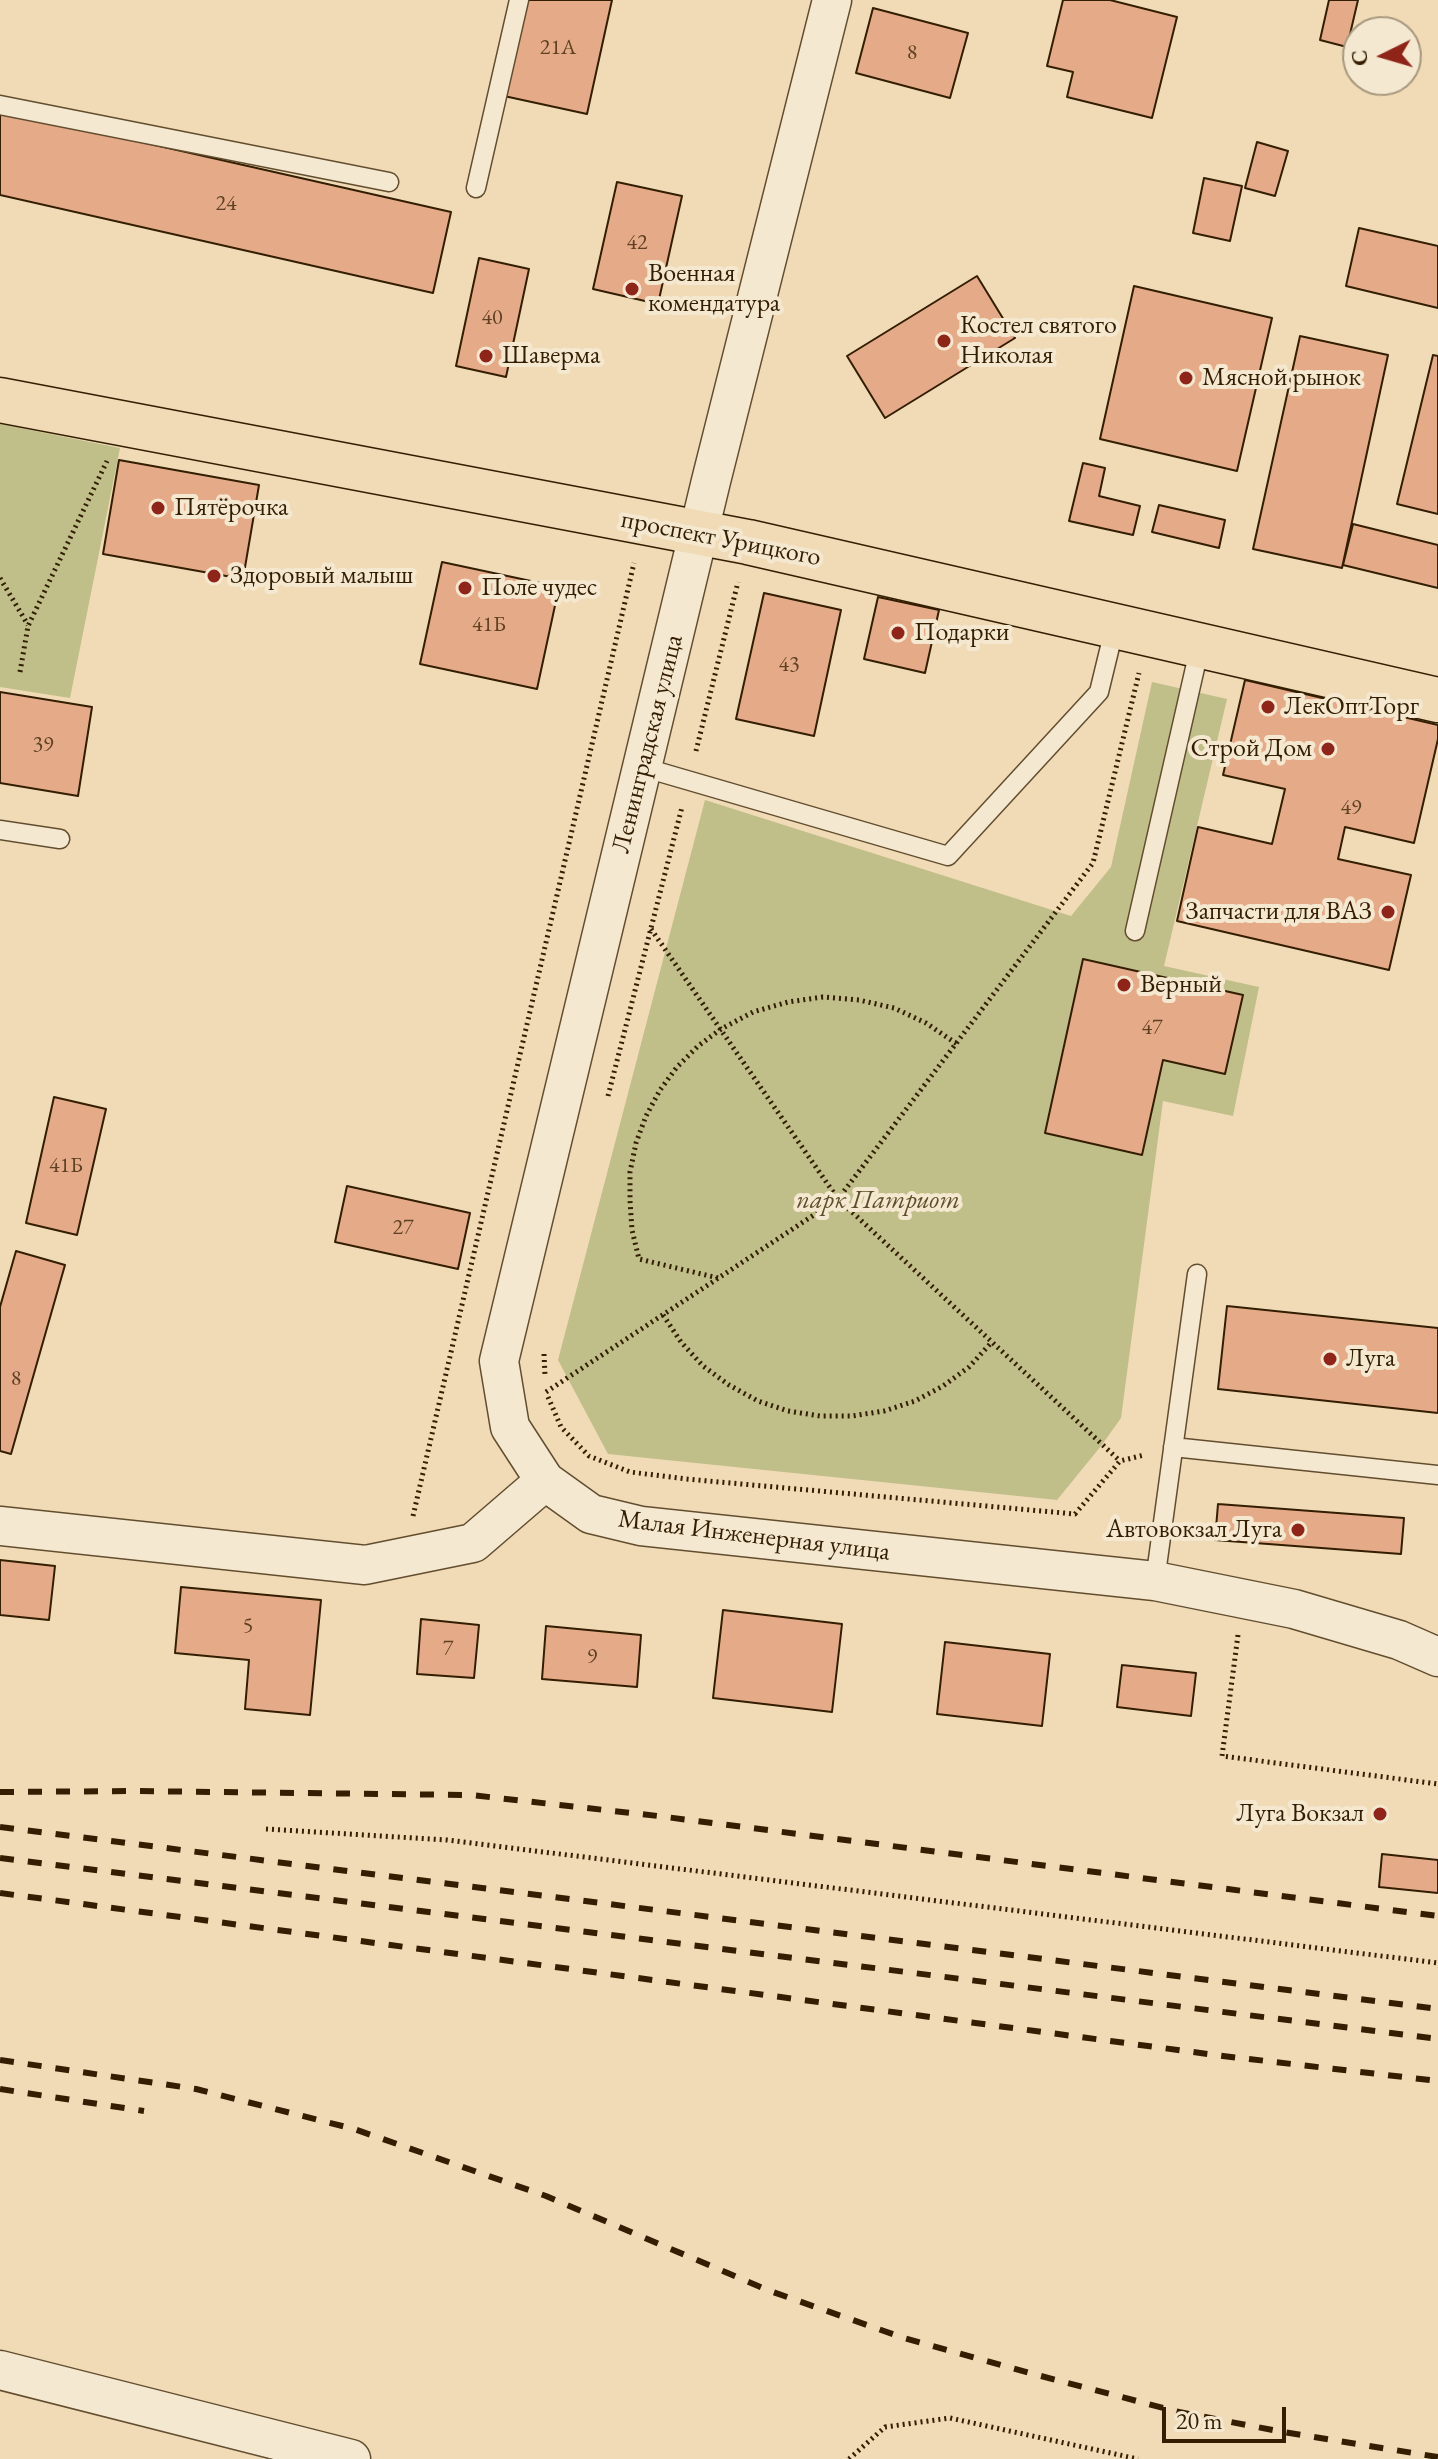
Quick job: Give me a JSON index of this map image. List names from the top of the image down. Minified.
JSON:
{"streets":{"main road":["проспект Урицкого"],"street":["Ленинградская улица","Малая Инженерная улица"]},"crossings":[["проспект Урицкого","Ленинградская улица"],["Ленинградская улица","Малая Инженерная улица"]],"parks":["парк Патриот"],"places":["Военная комендатура","Костел святого Николая","Шаверма","Мясной рынок","Пятёрочка","Здоровый малыш","Поле чудес","Подарки","ЛекОптТорг","Строй Дом","Запчасти для ВАЗ","Верный","Луга","Автовокзал Луга","Луга Вокзал"],"house_numbers":["21А","8","24","42","40","41Б","43","39","49","47","41Б","27","8","5","7","9"],"scale_bar":"20 m","north":"left"}
